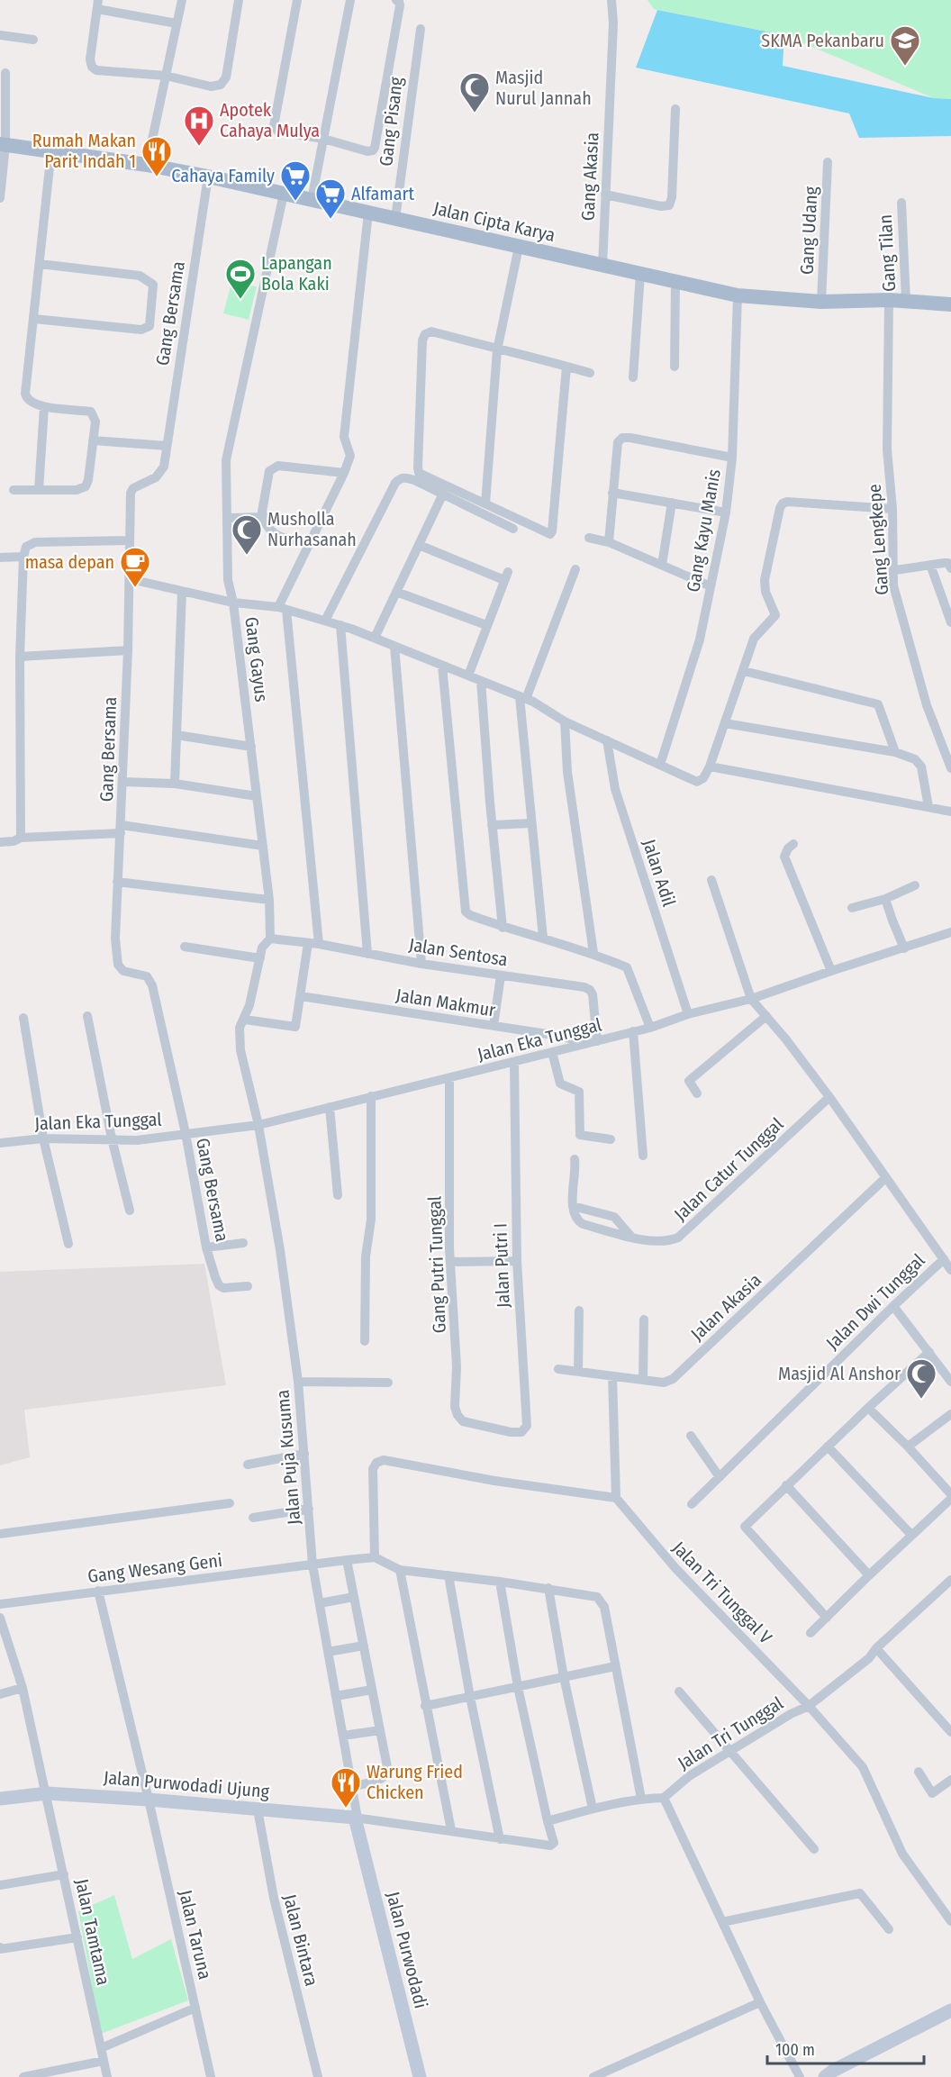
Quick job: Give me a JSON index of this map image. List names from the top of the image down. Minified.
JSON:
{"streets":{"main road":["Jalan Cipta Karya"],"street":["Gang Pisang","Gang Akasia","Gang Udang","Gang Tilan","Gang Bersama","Gang Kayu Manis","Gang Lengkepe","Gang Gayus","Jalan Adil","Jalan Sentosa","Jalan Makmur","Jalan Eka Tunggal","Jalan Catur Tunggal","Gang Putri Tunggal","Jalan Putri I","Jalan Dwi Tunggal","Jalan Akasia","Jalan Puja Kusuma","Gang Wesang Geni","Jalan Tri Tunggal V","Jalan Tri Tunggal","Jalan Purwodadi Ujung","Jalan Tamtama","Jalan Taruna","Jalan Bintara","Jalan Purwodadi"]},"crossings":[["Gang Pisang","Jalan Cipta Karya"],["Gang Akasia","Jalan Cipta Karya"],["Jalan Cipta Karya","Gang Udang"],["Jalan Cipta Karya","Gang Tilan"],["Jalan Cipta Karya","Gang Bersama"],["Jalan Cipta Karya","Gang Kayu Manis"],["Jalan Cipta Karya","Gang Lengkepe"],["Jalan Cipta Karya","Gang Gayus"],["Gang Bersama","Jalan Eka Tunggal"],["Gang Gayus","Jalan Sentosa"],["Gang Gayus","Jalan Eka Tunggal"],["Gang Gayus","Jalan Puja Kusuma"],["Jalan Adil","Jalan Eka Tunggal"],["Jalan Sentosa","Jalan Eka Tunggal"],["Jalan Makmur","Jalan Eka Tunggal"],["Jalan Eka Tunggal","Gang Putri Tunggal"],["Jalan Eka Tunggal","Jalan Putri I"],["Jalan Eka Tunggal","Jalan Puja Kusuma"],["Gang Putri Tunggal","Jalan Putri I"],["Jalan Puja Kusuma","Gang Wesang Geni"],["Jalan Puja Kusuma","Jalan Purwodadi Ujung"],["Jalan Puja Kusuma","Jalan Purwodadi"],["Gang Wesang Geni","Jalan Taruna"],["Jalan Tri Tunggal V","Jalan Tri Tunggal"],["Jalan Purwodadi Ujung","Jalan Tamtama"],["Jalan Purwodadi Ujung","Jalan Taruna"],["Jalan Purwodadi Ujung","Jalan Bintara"],["Jalan Purwodadi Ujung","Jalan Purwodadi"]],"places":{"school or university":["SKMA Pekanbaru"],"mosque":["Masjid Nurul Jannah","Musholla Nurhasanah","Masjid Al Anshor"],"hospital":["Apotek Cahaya Mulya"],"restaurant":["Rumah Makan Parit Indah 1","Warung Fried Chicken"],"supermarket":["Cahaya Family","Alfamart"],"sports":["Lapangan Bola Kaki"],"cafe":["masa depan"]},"scale_bar":"100 m"}
